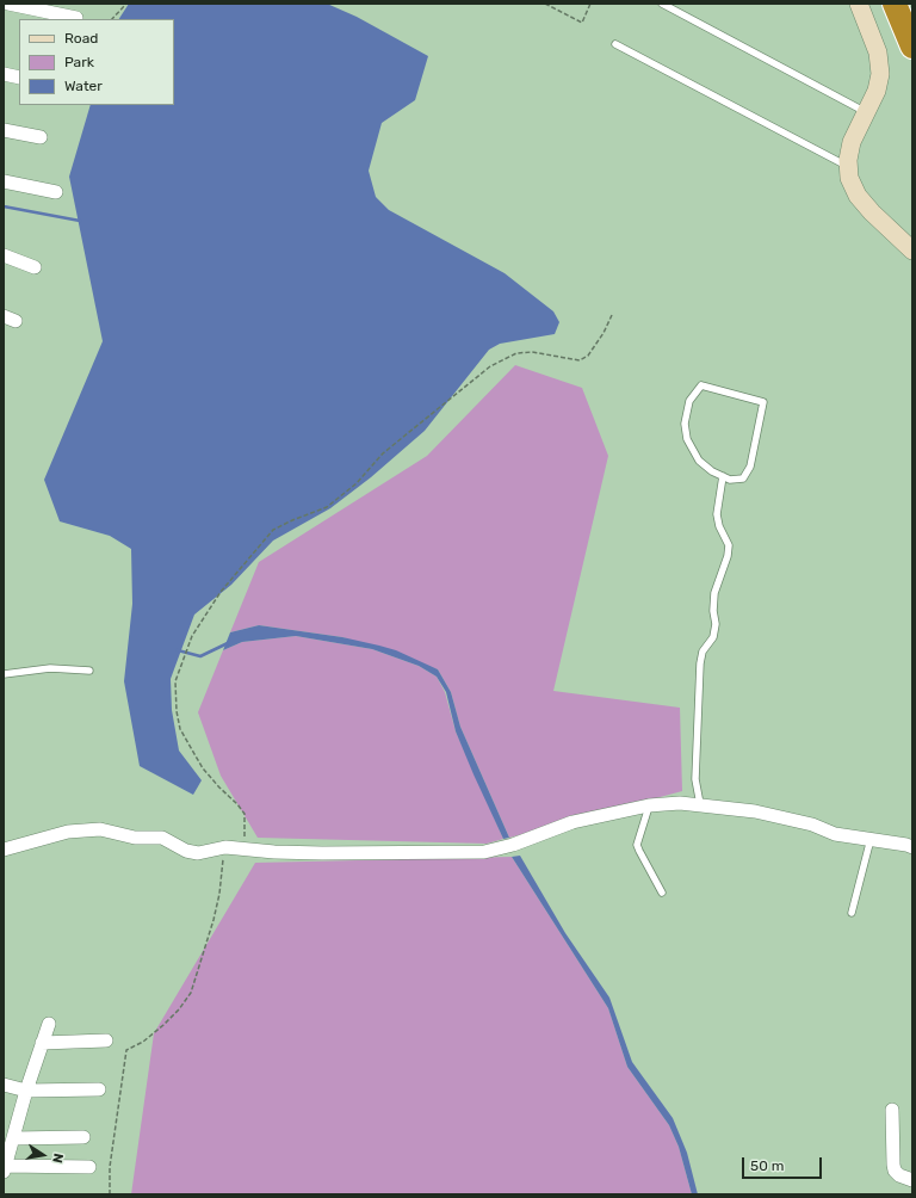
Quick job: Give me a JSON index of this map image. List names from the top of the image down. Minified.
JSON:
{"legend":["Road","Park","Water"],"scale_bar":"50 m","north":"right"}
